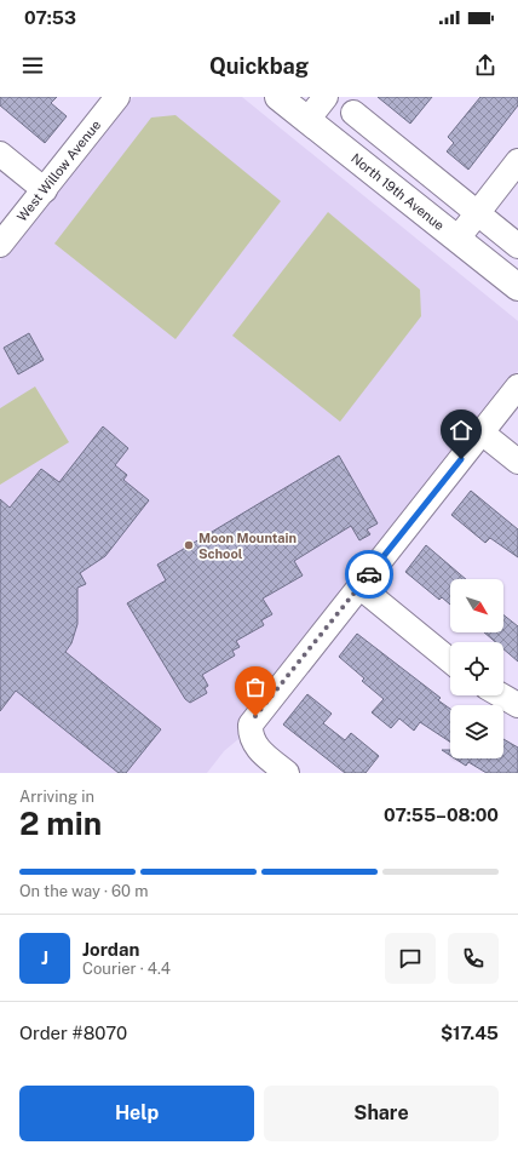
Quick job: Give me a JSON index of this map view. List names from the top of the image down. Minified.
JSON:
{"streets":{"main road":["North 19th Avenue"],"street":["West Willow Avenue"]},"places":["Moon Mountain School"],"north":"bottom right","page":{"status":"07:53","header":"Quickbag","heading":["2 min","Arriving in","07:55–08:00"],"panel":["Jordan","Courier · 4.4","Order #8070","$17.45"],"bar":"On the way · 60 m","round":"J","buttons":["Help","Share"]}}
